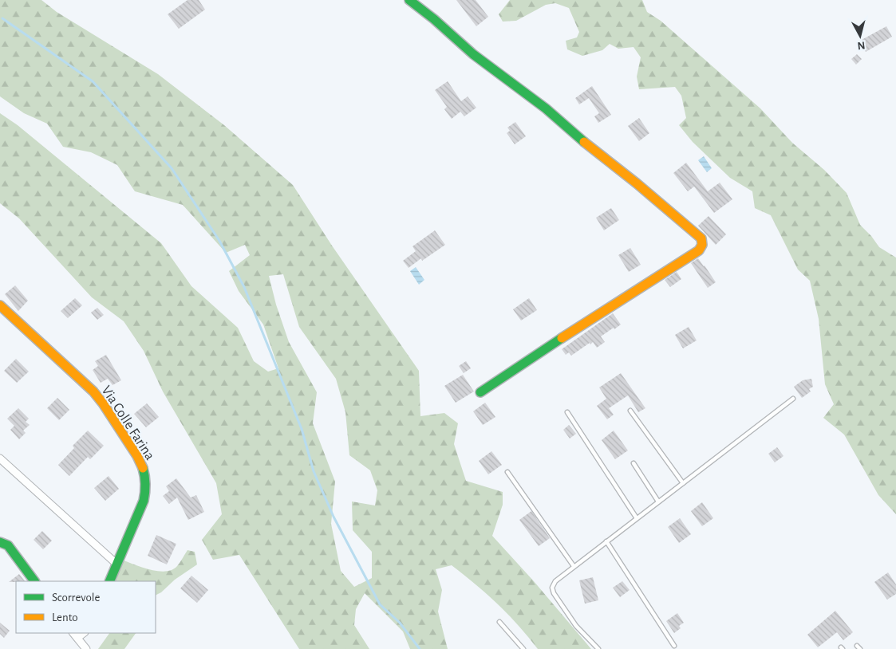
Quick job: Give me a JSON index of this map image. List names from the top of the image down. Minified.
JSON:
{"streets":{"street":["Via Colle Farina"]},"legend":["Scorrevole","Lento"],"north":"bottom"}
